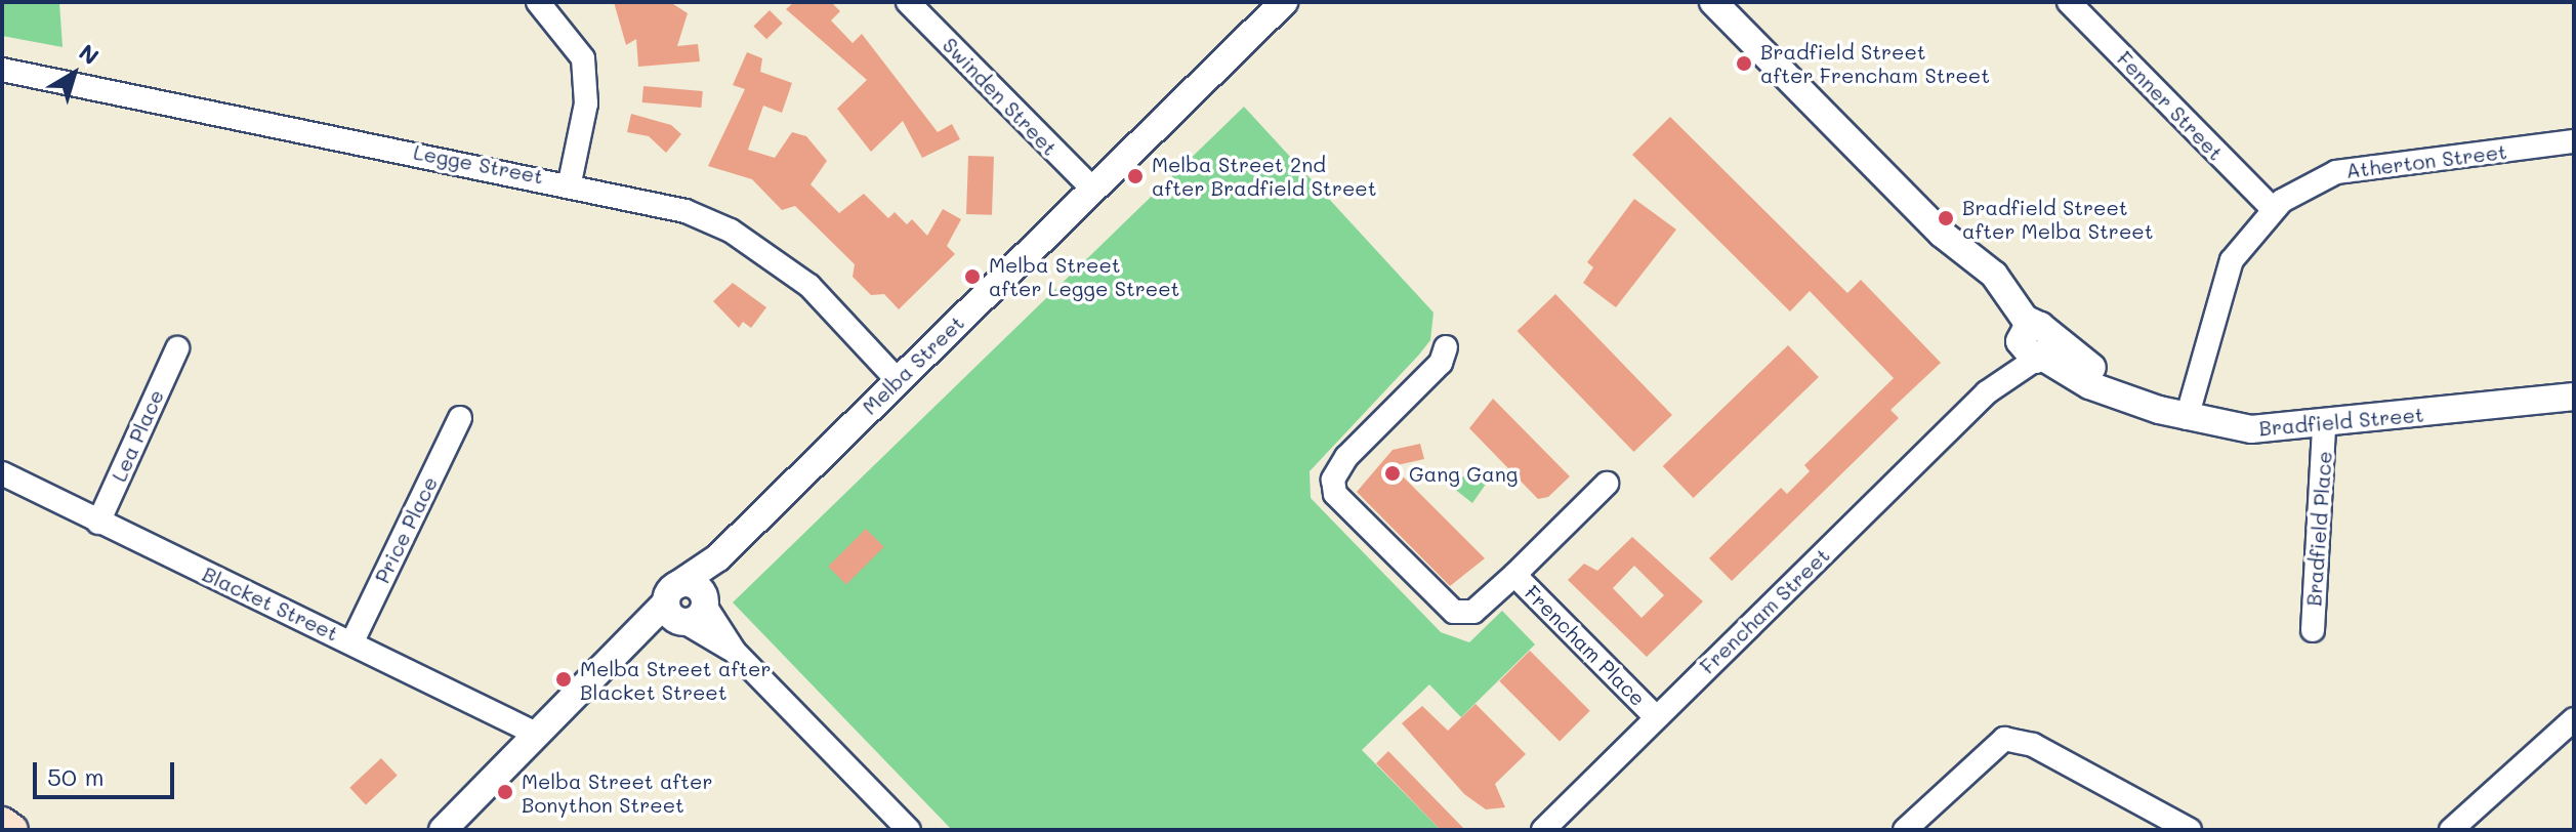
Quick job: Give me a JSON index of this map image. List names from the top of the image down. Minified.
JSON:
{"streets":{"street":["Swinden Street","Fenner Street","Atherton Street","Legge Street","Melba Street","Bradfield Street","Lea Place","Bradfield Place","Price Place","Blacket Street","Frencham Street","Frencham Place"]},"crossings":[["Swinden Street","Melba Street"],["Fenner Street","Atherton Street"],["Atherton Street","Bradfield Street"],["Legge Street","Melba Street"],["Melba Street","Blacket Street"],["Bradfield Street","Bradfield Place"],["Bradfield Street","Frencham Street"],["Lea Place","Blacket Street"],["Price Place","Blacket Street"],["Frencham Street","Frencham Place"]],"places":["Bradfield Street after Frencham Street","Melba Street 2nd after Bradfield Street","Bradfield Street after Melba Street","Melba Street after Legge Street","Gang Gang","Melba Street after Blacket Street","Melba Street after Bonython Street"],"scale_bar":"50 m","north":"top right"}
